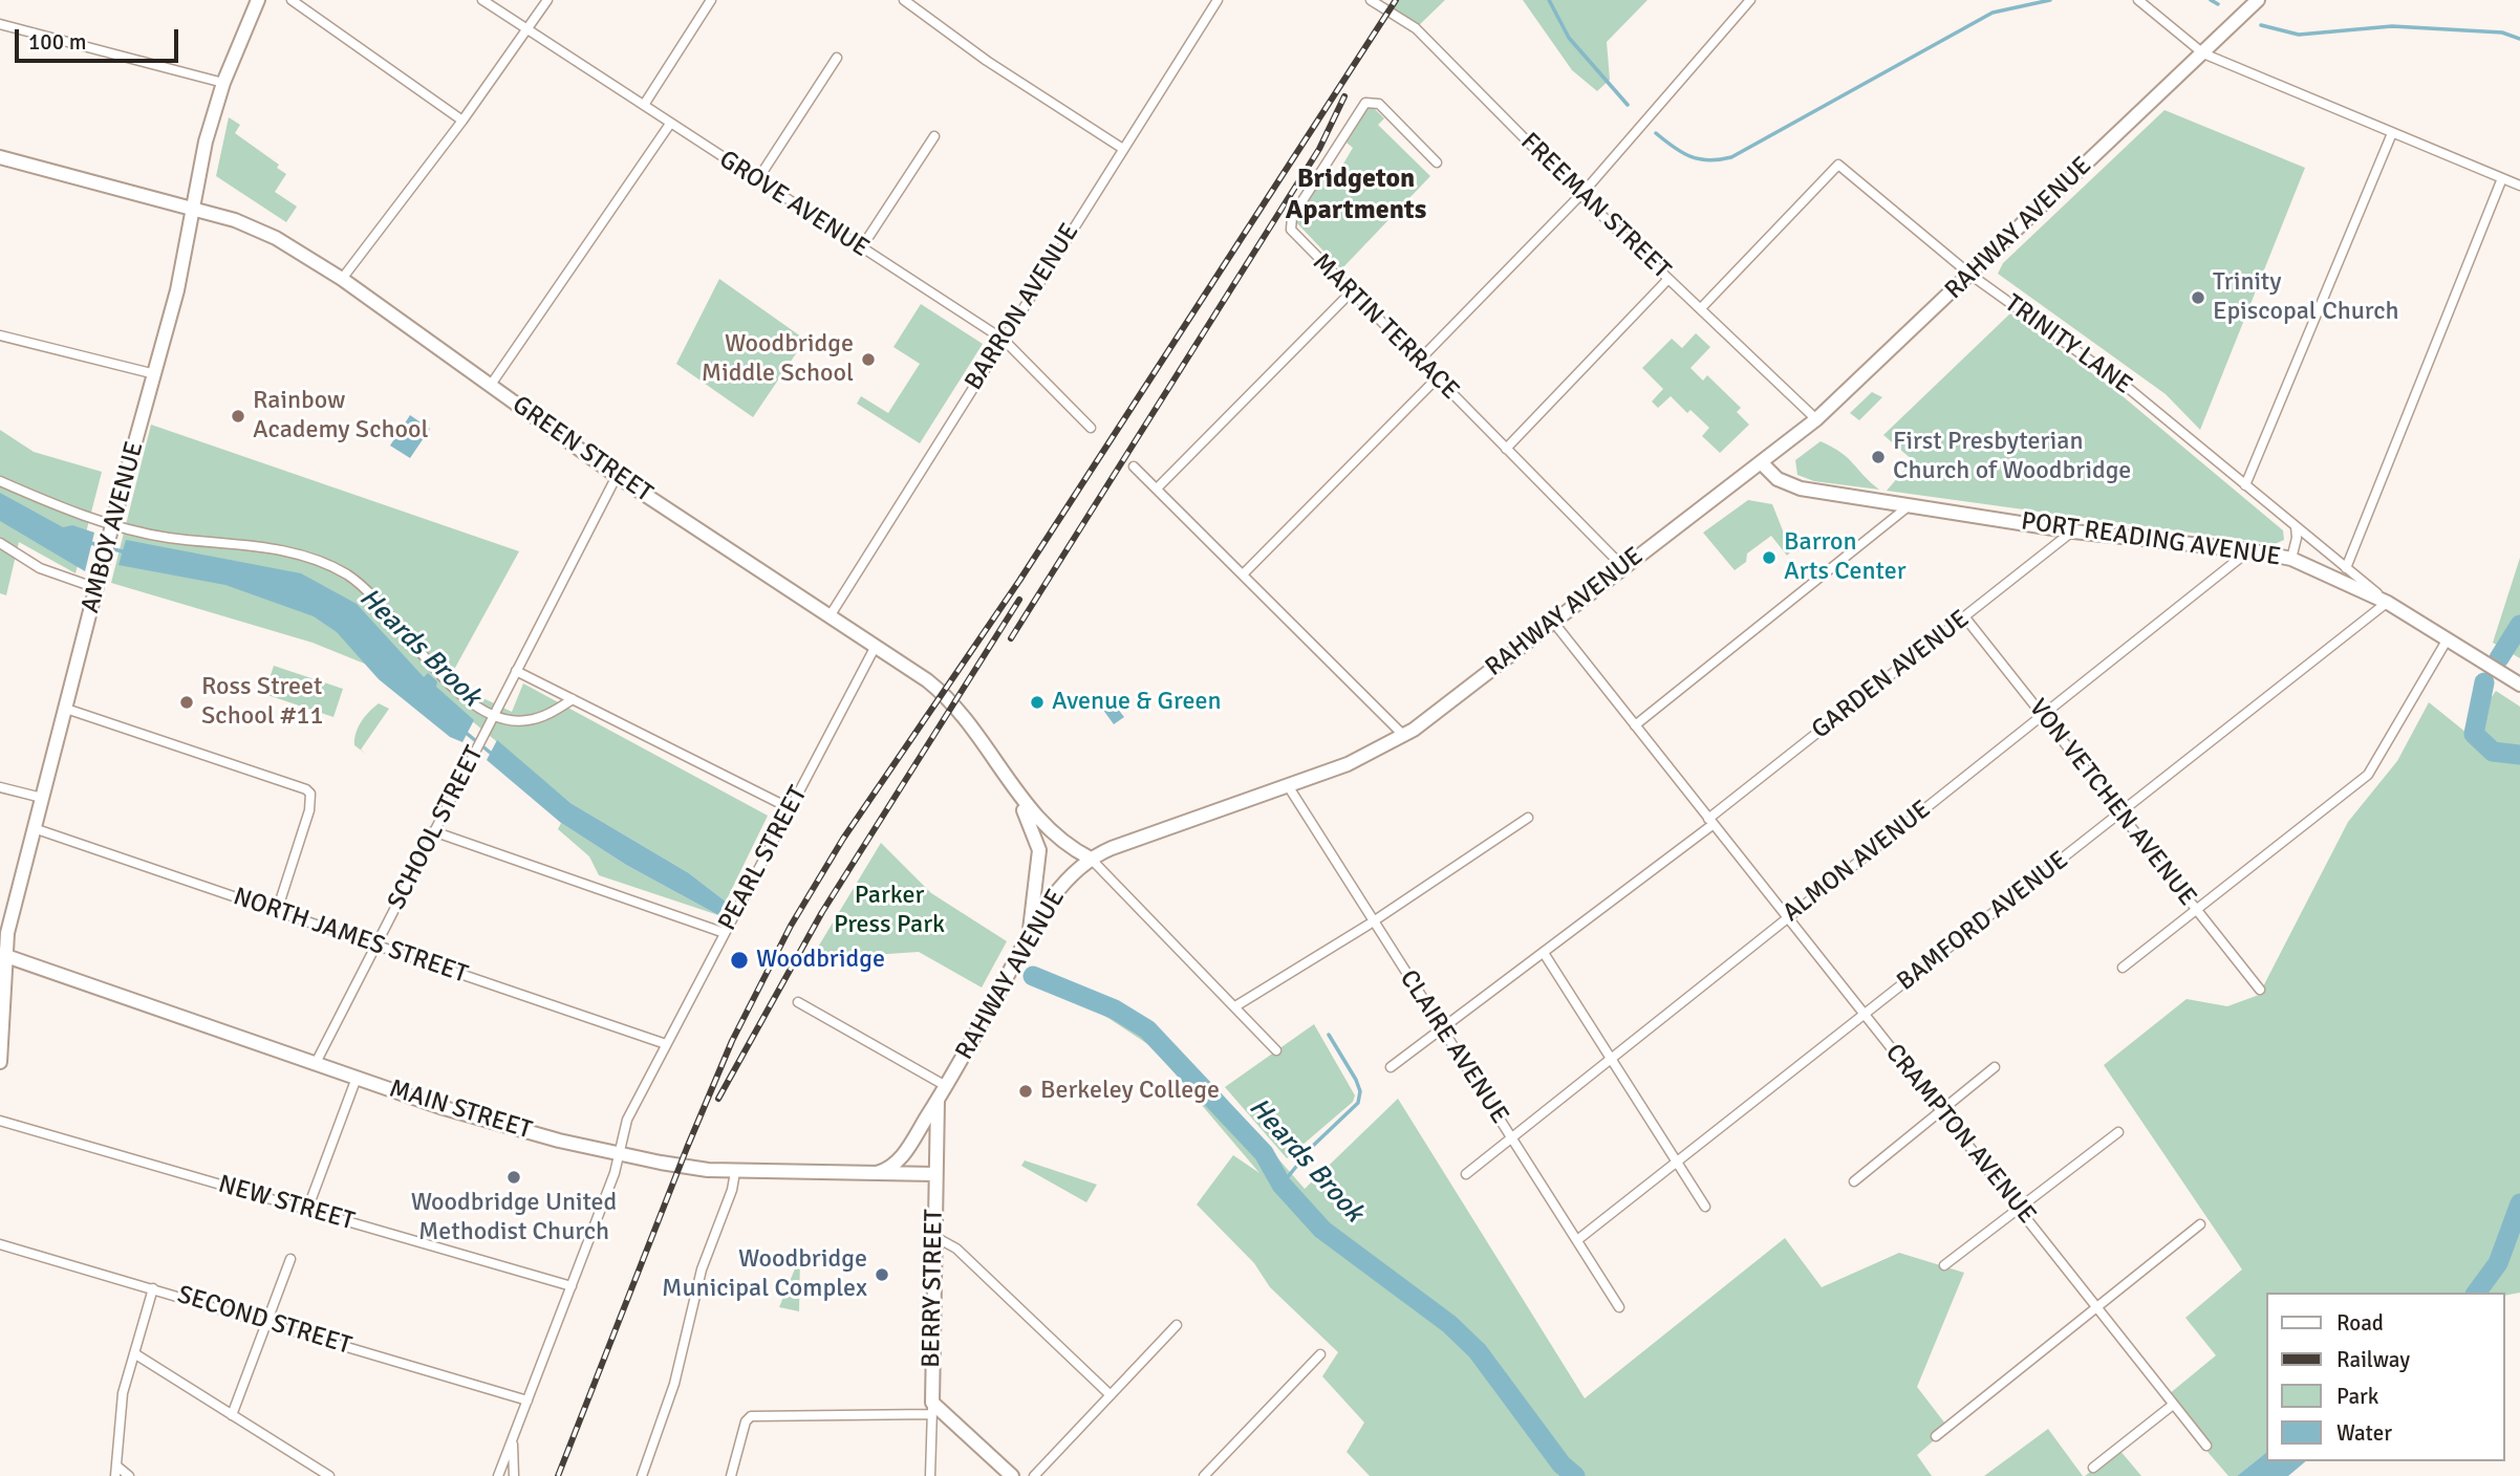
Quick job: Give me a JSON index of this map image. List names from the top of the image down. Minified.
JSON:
{"streets":{"main road":["RAHWAY AVENUE","GREEN STREET","AMBOY AVENUE","PORT READING AVENUE","MAIN STREET","BERRY STREET"],"street":["GROVE AVENUE","FREEMAN STREET","BARRON AVENUE","MARTIN TERRACE","TRINITY LANE","GARDEN AVENUE","VON VETCHEN AVENUE","SCHOOL STREET","PEARL STREET","ALMON AVENUE","BAMFORD AVENUE","NORTH JAMES STREET","CLAIRE AVENUE","CRAMPTON AVENUE","NEW STREET","SECOND STREET"]},"crossings":[["GROVE AVENUE","BARRON AVENUE"],["FREEMAN STREET","RAHWAY AVENUE"],["FREEMAN STREET","TRINITY LANE"],["RAHWAY AVENUE","MARTIN TERRACE"],["RAHWAY AVENUE","TRINITY LANE"],["RAHWAY AVENUE","GREEN STREET"],["RAHWAY AVENUE","PORT READING AVENUE"],["RAHWAY AVENUE","CLAIRE AVENUE"],["RAHWAY AVENUE","MAIN STREET"],["RAHWAY AVENUE","CRAMPTON AVENUE"],["RAHWAY AVENUE","BERRY STREET"],["BARRON AVENUE","GREEN STREET"],["TRINITY LANE","PORT READING AVENUE"],["TRINITY LANE","BAMFORD AVENUE"],["GREEN STREET","AMBOY AVENUE"],["GREEN STREET","SCHOOL STREET"],["GREEN STREET","PEARL STREET"],["AMBOY AVENUE","NORTH JAMES STREET"],["AMBOY AVENUE","MAIN STREET"],["PORT READING AVENUE","GARDEN AVENUE"],["PORT READING AVENUE","ALMON AVENUE"],["PORT READING AVENUE","BAMFORD AVENUE"],["GARDEN AVENUE","VON VETCHEN AVENUE"],["GARDEN AVENUE","CLAIRE AVENUE"],["GARDEN AVENUE","CRAMPTON AVENUE"],["VON VETCHEN AVENUE","ALMON AVENUE"],["VON VETCHEN AVENUE","BAMFORD AVENUE"],["SCHOOL STREET","NORTH JAMES STREET"],["SCHOOL STREET","MAIN STREET"],["PEARL STREET","NORTH JAMES STREET"],["PEARL STREET","MAIN STREET"],["PEARL STREET","NEW STREET"],["PEARL STREET","SECOND STREET"],["ALMON AVENUE","CLAIRE AVENUE"],["ALMON AVENUE","CRAMPTON AVENUE"],["BAMFORD AVENUE","CLAIRE AVENUE"],["BAMFORD AVENUE","CRAMPTON AVENUE"],["MAIN STREET","BERRY STREET"]],"districts":["Bridgeton Apartments"],"water":["Heards Brook"],"parks":["Parker Press Park"],"places":["Trinity Episcopal Church","Woodbridge Middle School","Rainbow Academy School","First Presbyterian Church of Woodbridge","Barron Arts Center","Ross Street School #11","Avenue & Green","Woodbridge","Berkeley College","Woodbridge United Methodist Church","Woodbridge Municipal Complex"],"legend":["Road","Railway","Park","Water"],"scale_bar":"100 m"}
